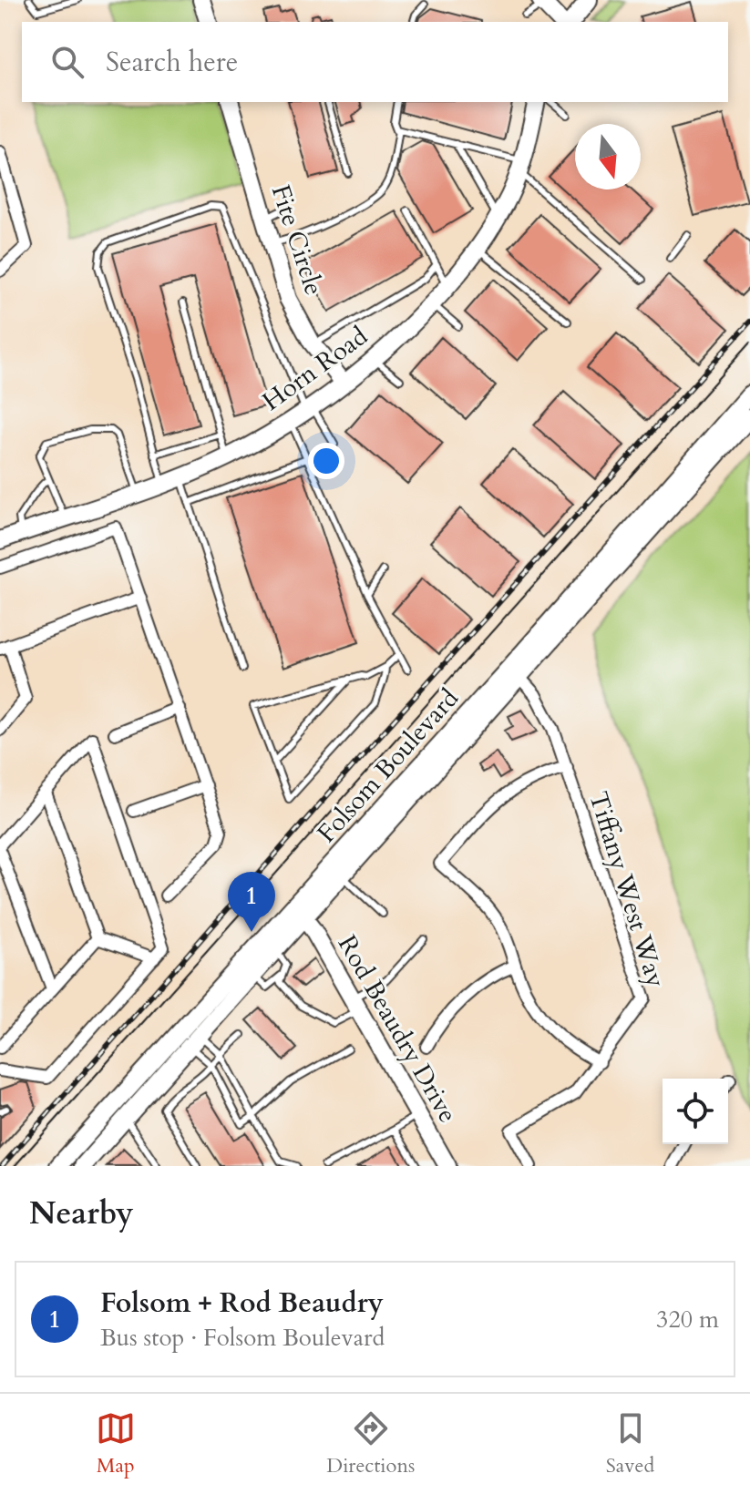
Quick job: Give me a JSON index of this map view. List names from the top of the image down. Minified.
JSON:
{"streets":{"main road":["Fite Circle","Horn Road","Folsom Boulevard","Rod Beaudry Drive"],"street":["Tiffany West Way"]},"crossings":[["Fite Circle","Horn Road"],["Folsom Boulevard","Tiffany West Way"],["Folsom Boulevard","Rod Beaudry Drive"]],"north":"bottom","page":{"search":"Search here","pins":"1","heading":"Nearby","list":[{"mark":"1","name":"Folsom + Rod Beaudry","note":"Bus stop · Folsom Boulevard","value":"320 m"}],"nav":["Map","Directions","Saved"]}}
